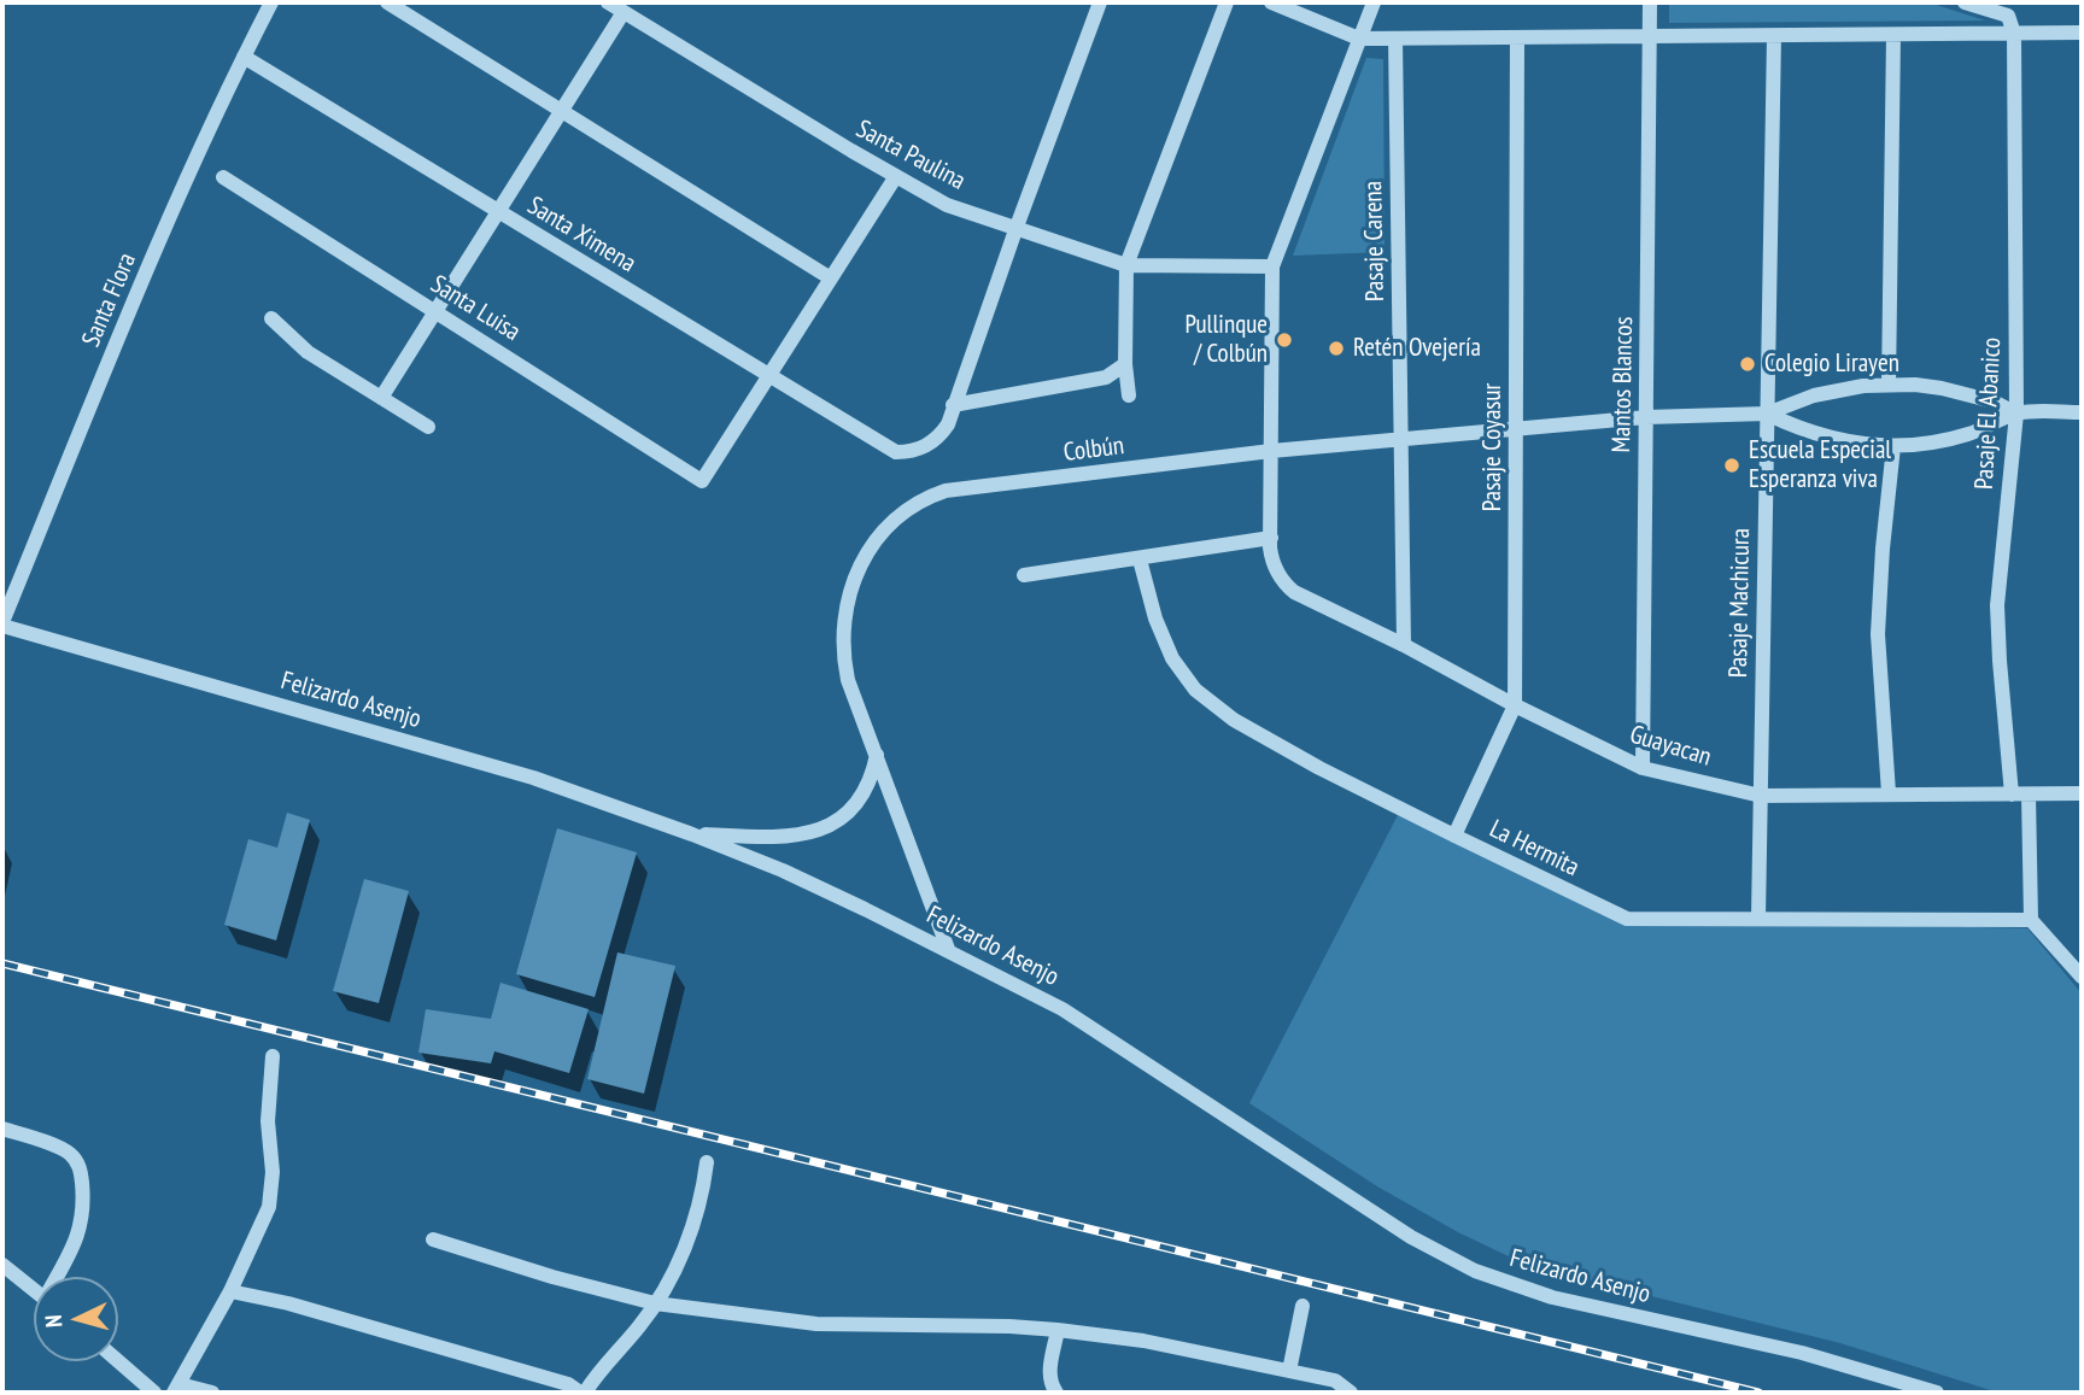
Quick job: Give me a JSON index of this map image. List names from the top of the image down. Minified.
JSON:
{"streets":{"street":["Santa Paulina","Santa Ximena","Pasaje Carena","Santa Flora","Santa Luisa","Mantos Blancos","Pasaje El Abanico","Pasaje Coyasur","Colbún","Pasaje Machicura","Felizardo Asenjo","Guayacan","La Hermita"]},"crossings":[["Santa Paulina","Guayacan"],["Santa Ximena","Santa Flora"],["Santa Ximena","Santa Luisa"],["Pasaje Carena","Colbún"],["Pasaje Carena","Guayacan"],["Santa Flora","Felizardo Asenjo"],["Mantos Blancos","Colbún"],["Mantos Blancos","Guayacan"],["Pasaje El Abanico","Colbún"],["Pasaje El Abanico","Guayacan"],["Pasaje Coyasur","Colbún"],["Pasaje Coyasur","Guayacan"],["Colbún","Pasaje Machicura"],["Colbún","Felizardo Asenjo"],["Colbún","Guayacan"],["Pasaje Machicura","Guayacan"],["Pasaje Machicura","La Hermita"]],"places":["Pullinque / Colbún","Retén Ovejería","Colegio Lirayen","Escuela Especial Esperanza viva"],"north":"left"}
